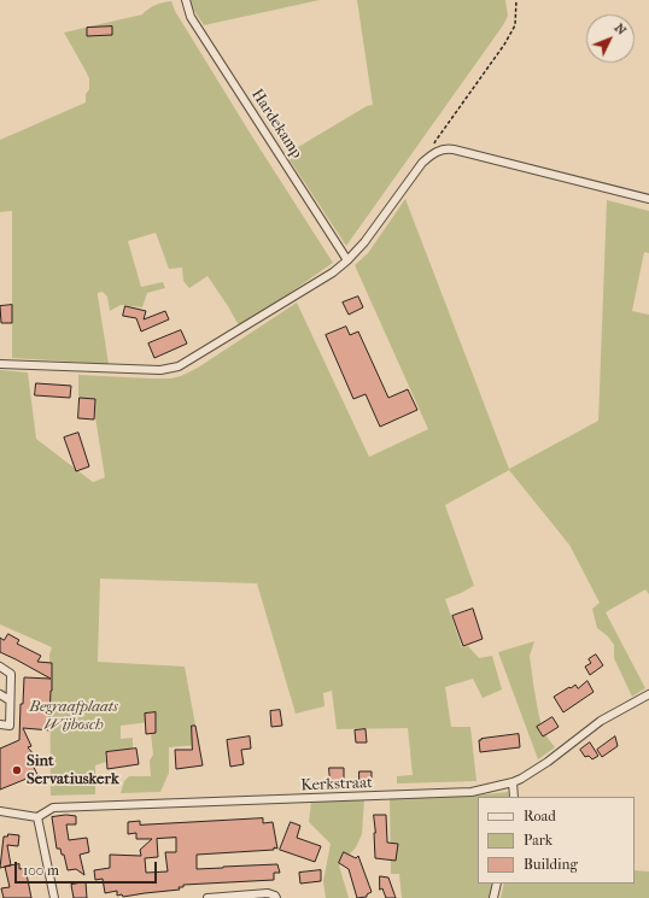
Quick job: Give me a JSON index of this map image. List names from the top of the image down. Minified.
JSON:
{"streets":{"street":["Hardekamp","Kerkstraat"]},"parks":["Begraafplaats Wijbosch"],"places":["Sint Servatiuskerk"],"legend":["Road","Park","Building"],"scale_bar":"100 m","north":"top right"}
